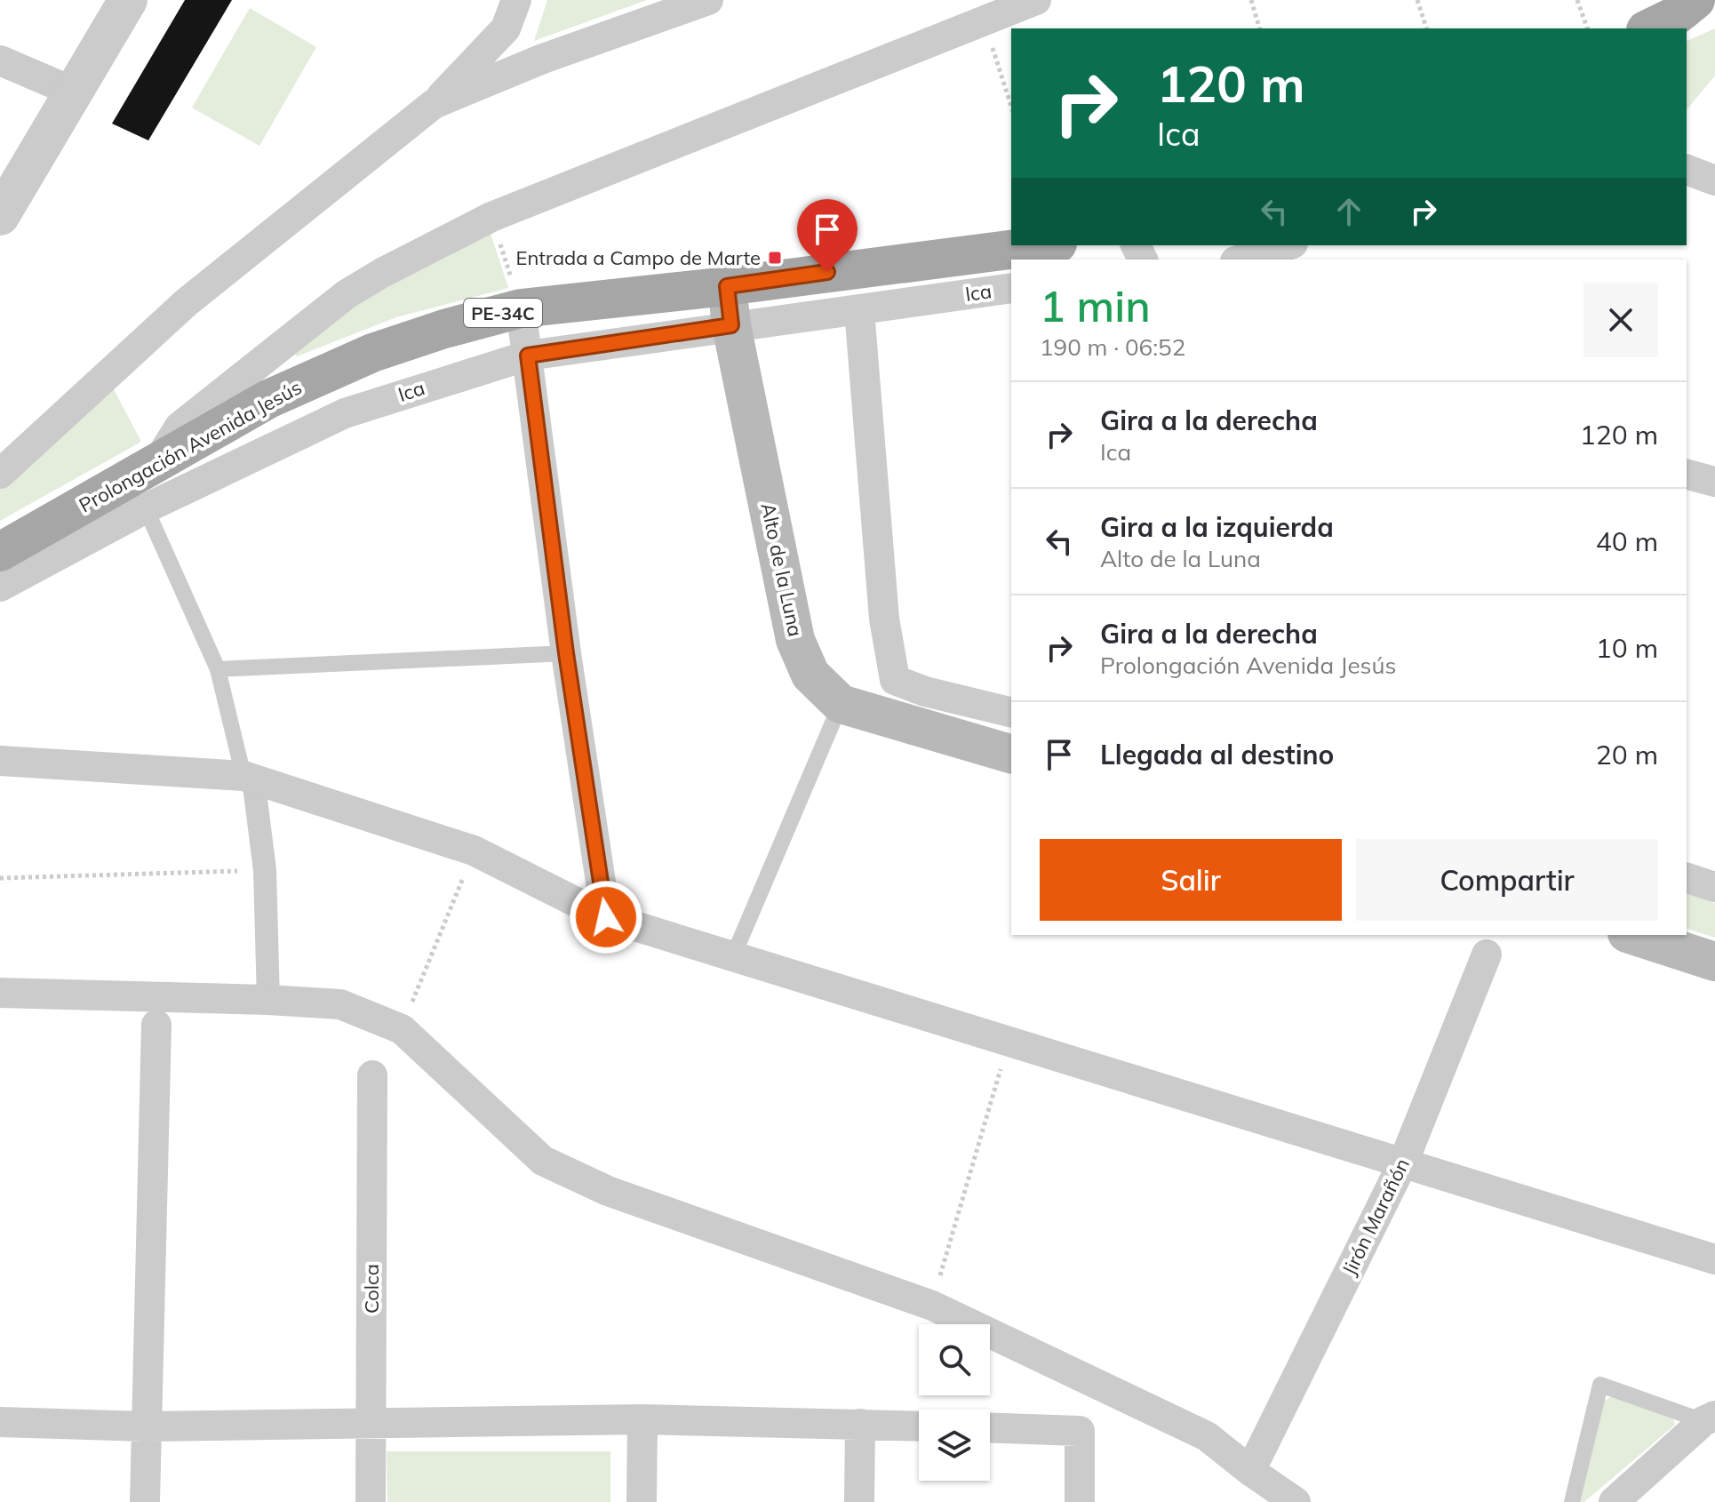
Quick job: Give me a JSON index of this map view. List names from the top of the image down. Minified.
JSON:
{"streets":{"main road":["PE-34C","Prolongación Avenida Jesús","Alto de la Luna"],"street":["Ica","Jirón Marañón","Colca"]},"crossings":[["Ica","Alto de la Luna"],["Prolongación Avenida Jesús","Alto de la Luna"]],"places":{"transit":["Entrada a Campo de Marte"]},"page":{"turn":["120 m","Ica"],"heading":["1 min","190 m · 06:52"],"list":[{"name":"Gira a la derecha","note":"Ica","value":"120 m"},{"name":"Gira a la izquierda","note":"Alto de la Luna","value":"40 m"},{"name":"Gira a la derecha","note":"Prolongación Avenida Jesús","value":"10 m"},{"name":"Llegada al destino","value":"20 m"}],"buttons":["Salir","Compartir"]}}
